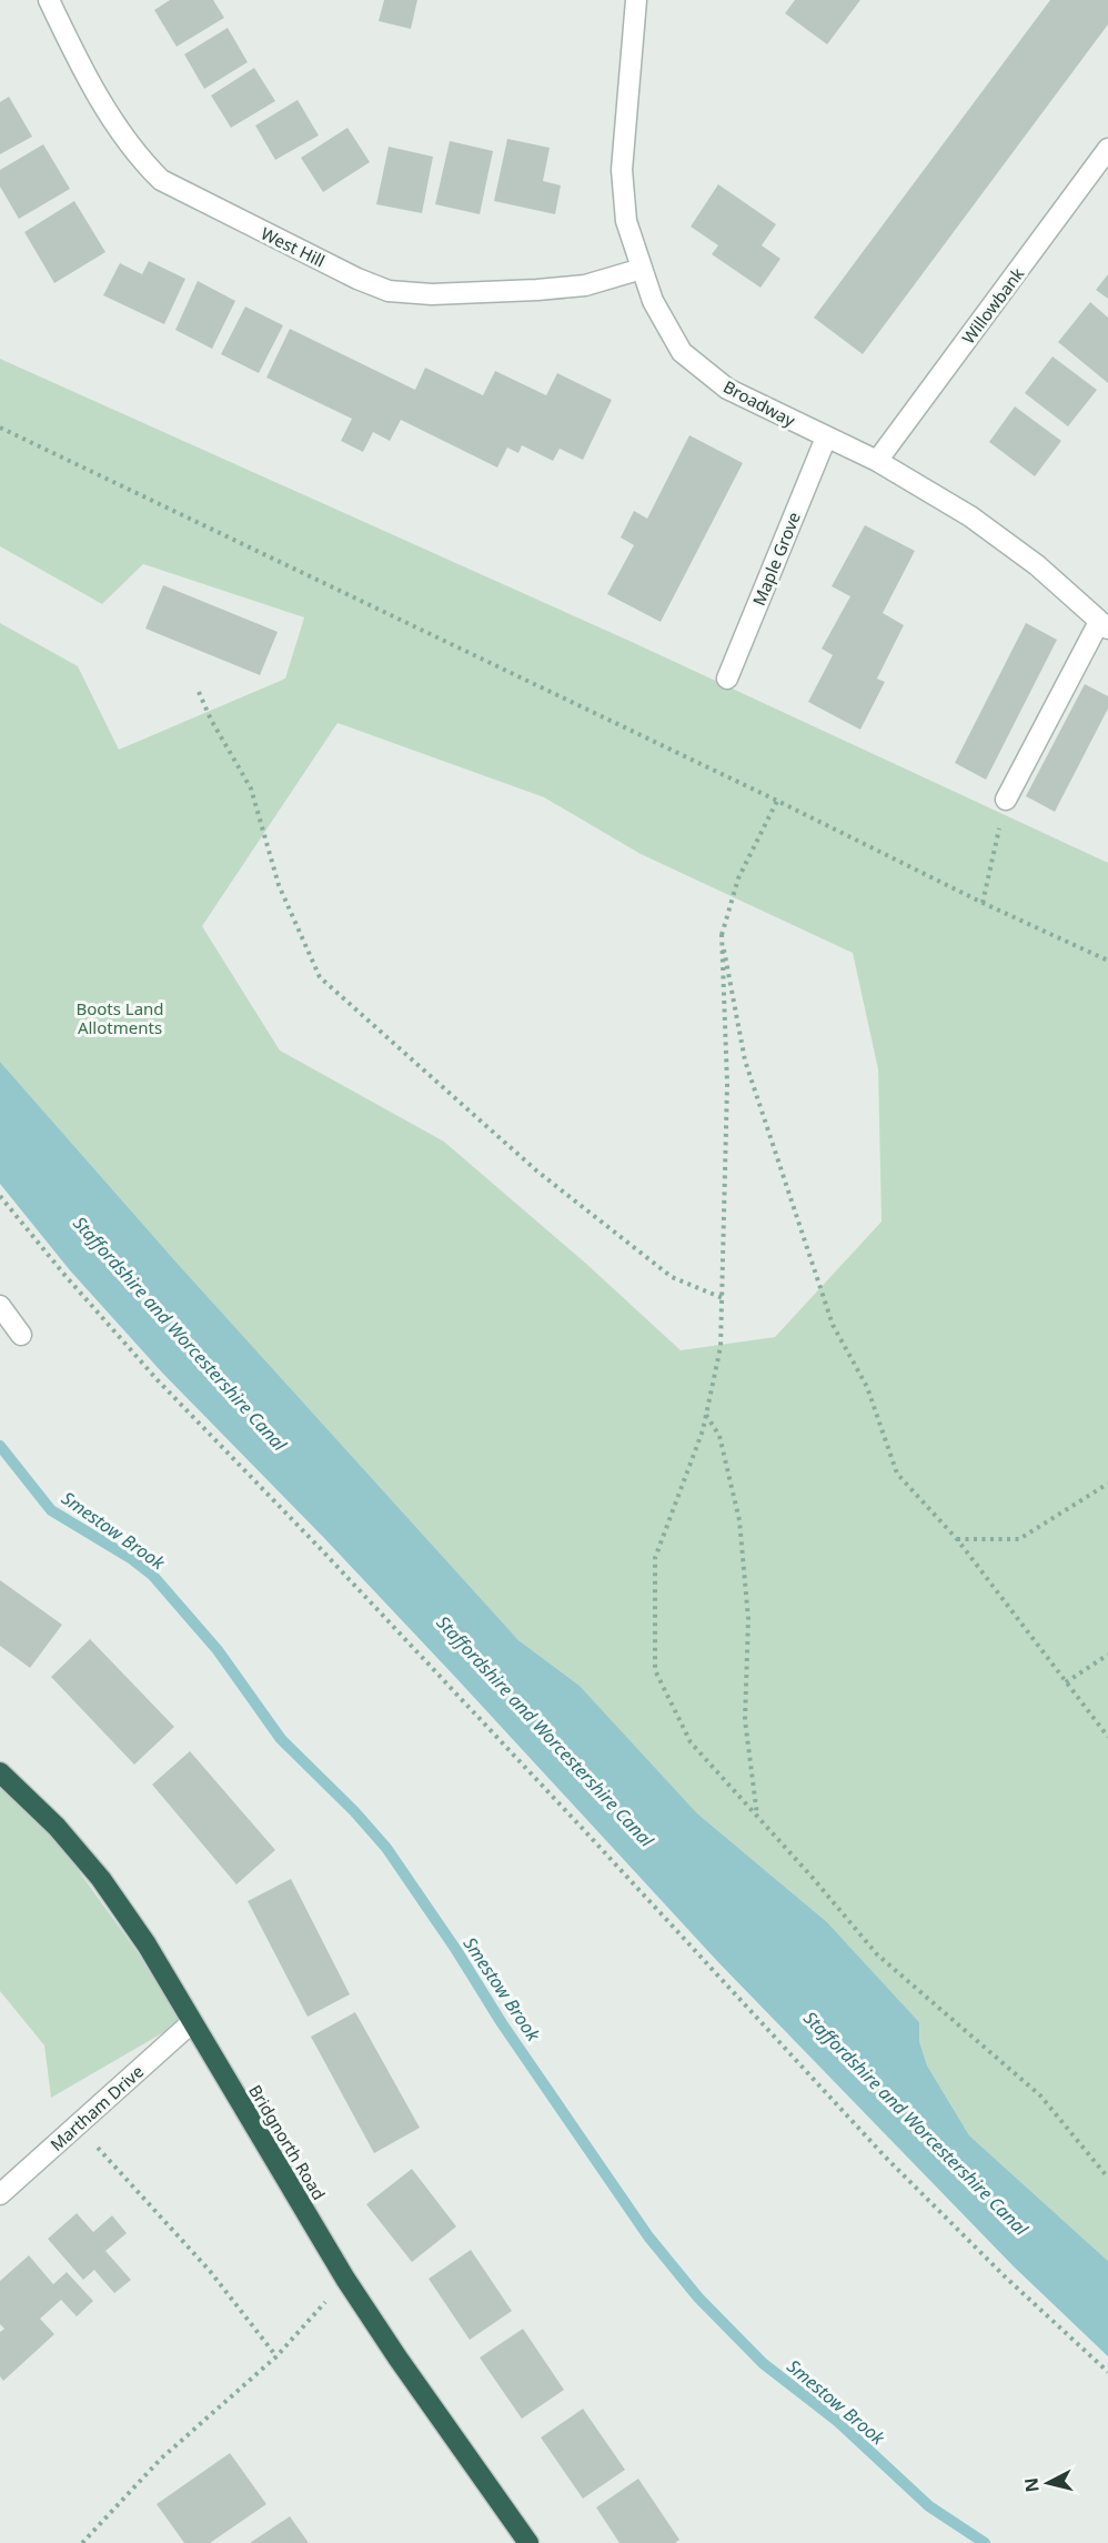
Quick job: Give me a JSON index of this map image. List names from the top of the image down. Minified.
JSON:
{"streets":{"highway":["Bridgnorth Road"],"street":["West Hill","Willowbank","Broadway","Maple Grove","Martham Drive"]},"crossings":[["West Hill","Broadway"],["Willowbank","Broadway"],["Broadway","Maple Grove"],["Martham Drive","Bridgnorth Road"]],"water":["Staffordshire and Worcestershire Canal","Smestow Brook"],"parks":["Boots Land Allotments"],"north":"left"}
